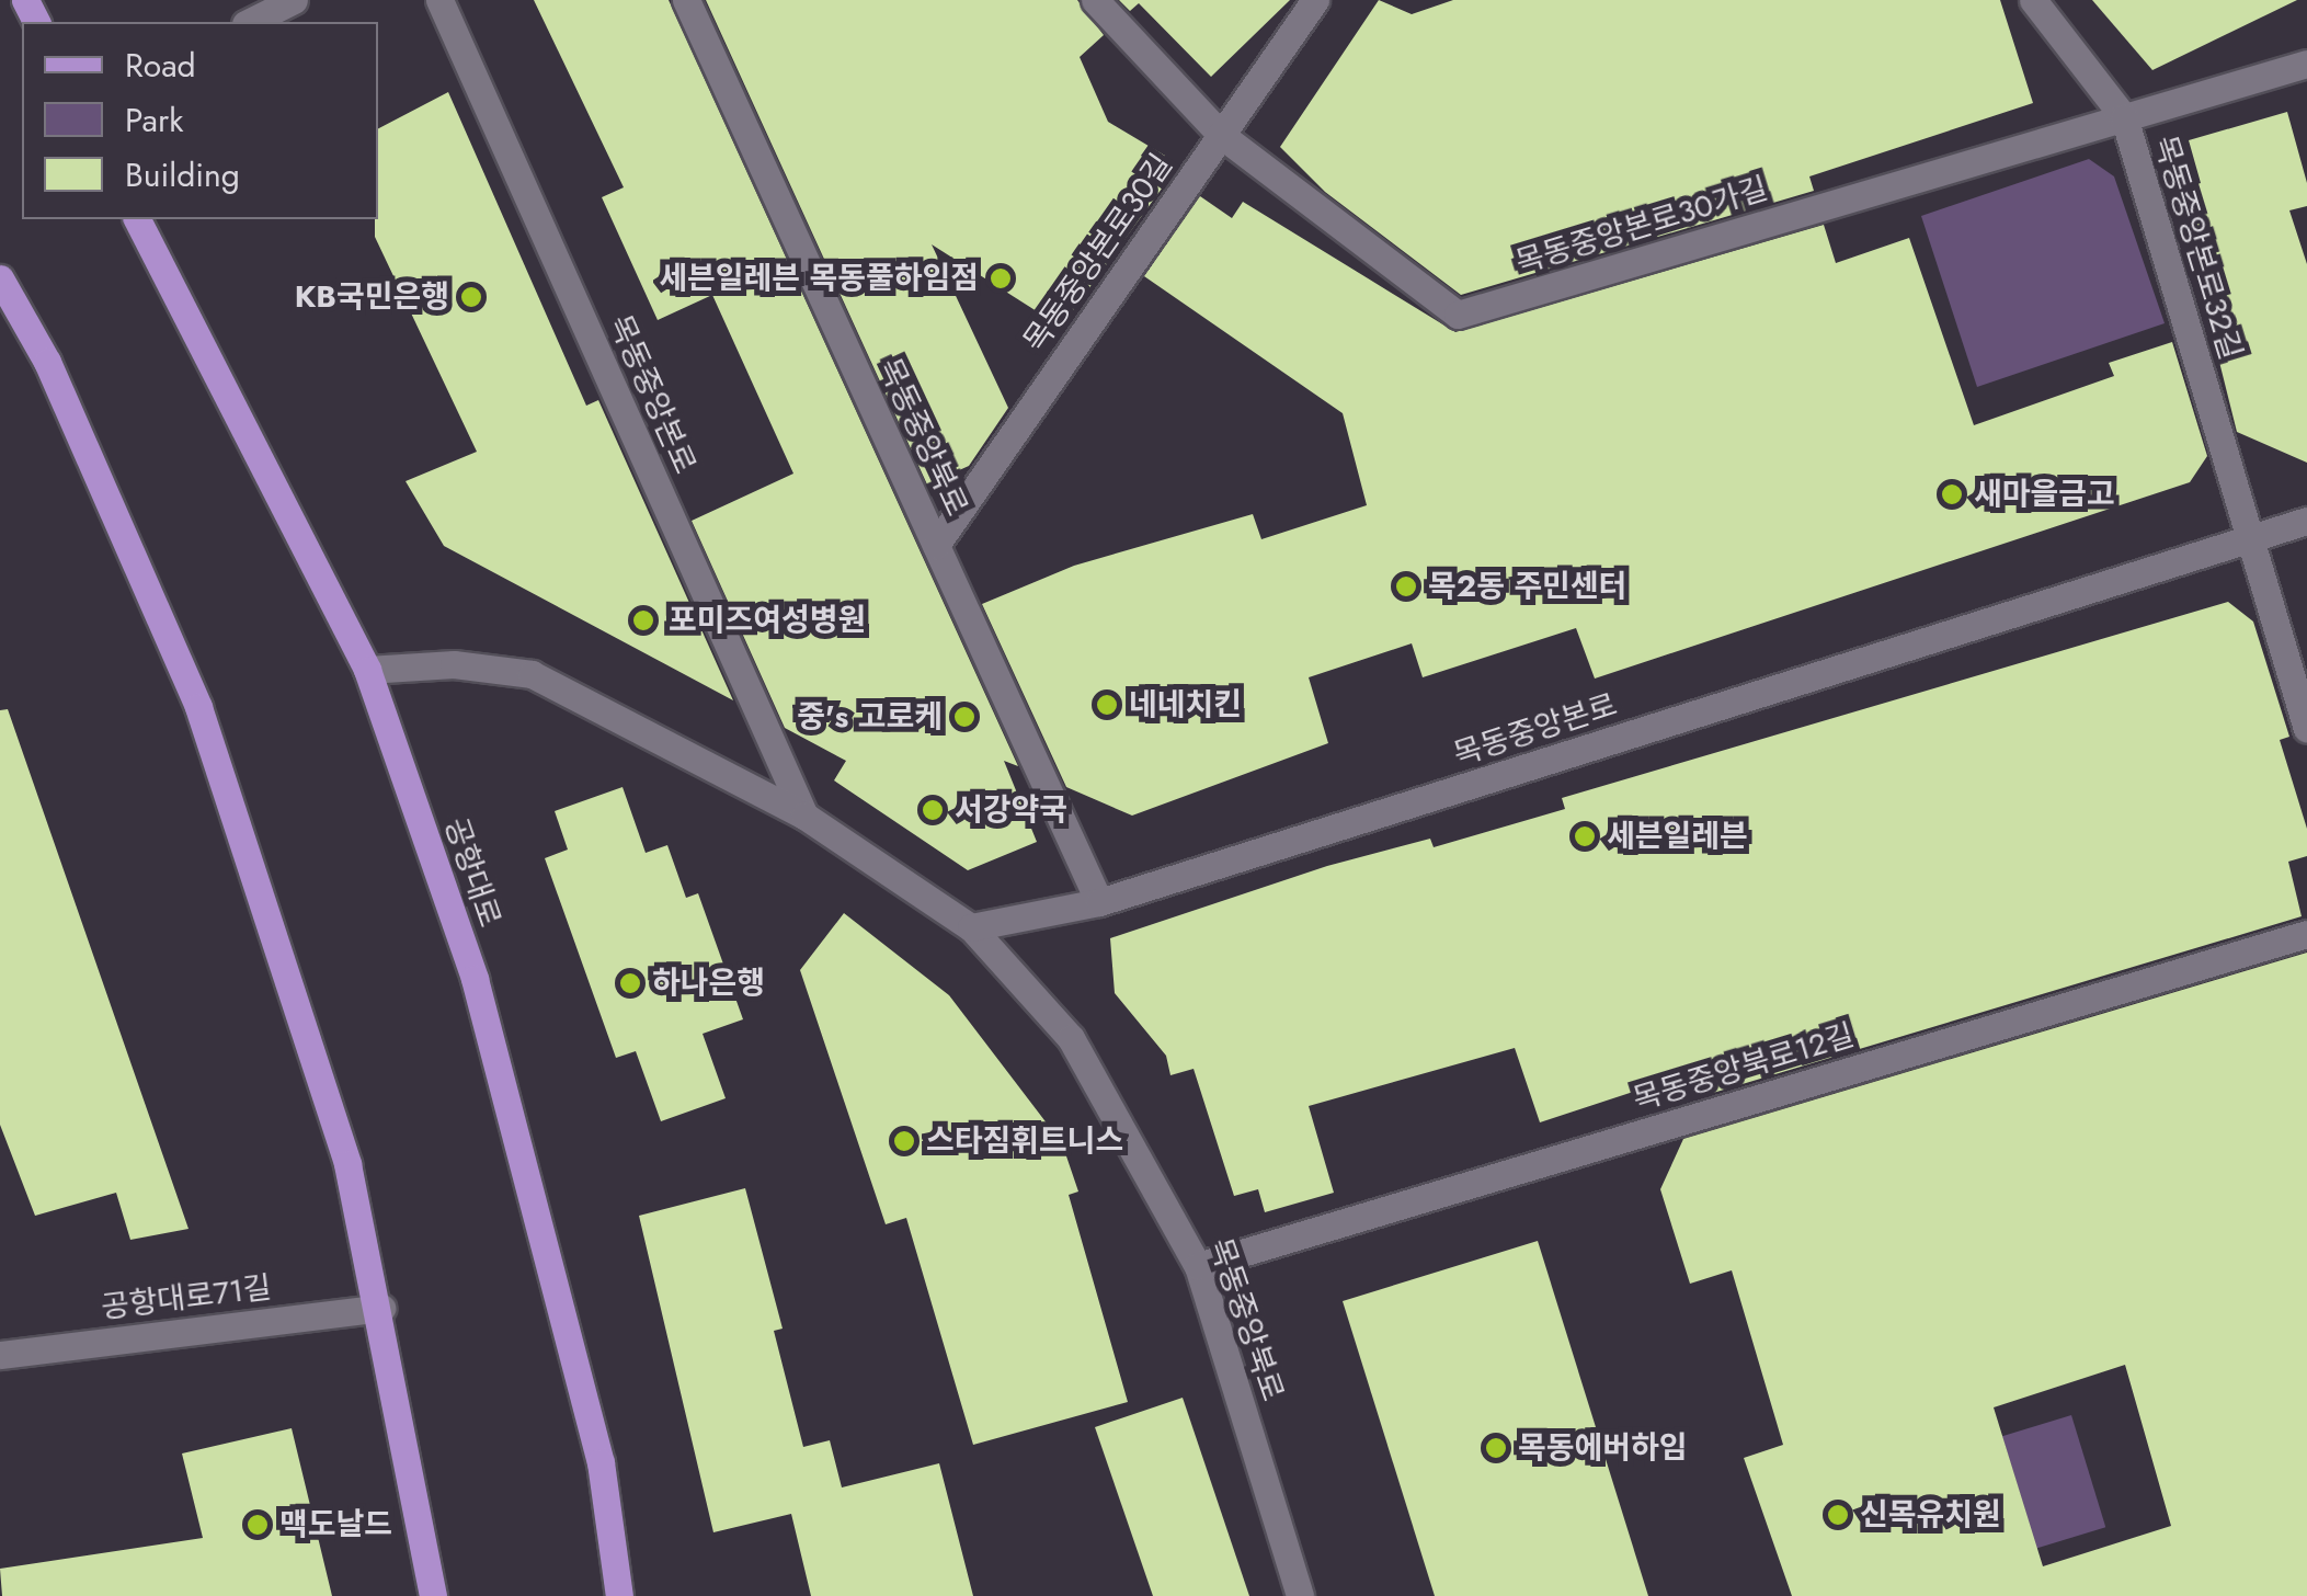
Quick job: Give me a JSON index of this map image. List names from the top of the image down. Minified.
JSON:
{"streets":{"main road":["공항대로"],"street":["목동중앙본로30가길","목동중앙본로32길","목동중앙본로30길","목동중앙본로","목동중앙북로","목동중앙북로12길","공항대로71길"]},"crossings":[["목동중앙본로30가길","목동중앙본로32길"],["목동중앙본로30가길","목동중앙본로30길"],["목동중앙본로32길","목동중앙본로"],["목동중앙본로30길","목동중앙북로"],["목동중앙본로","목동중앙북로"],["목동중앙북로","목동중앙북로12길"]],"places":["세븐일레븐 목동풀하임점","KB국민은행","새마을금고","목2동 주민센터","포미즈여성병원","네네치킨","중's 고로케","서강약국","세븐일레븐","하나은행","스타짐휘트니스","목동에버하임","신목유치원","맥도날드"],"legend":["Road","Park","Building"]}
